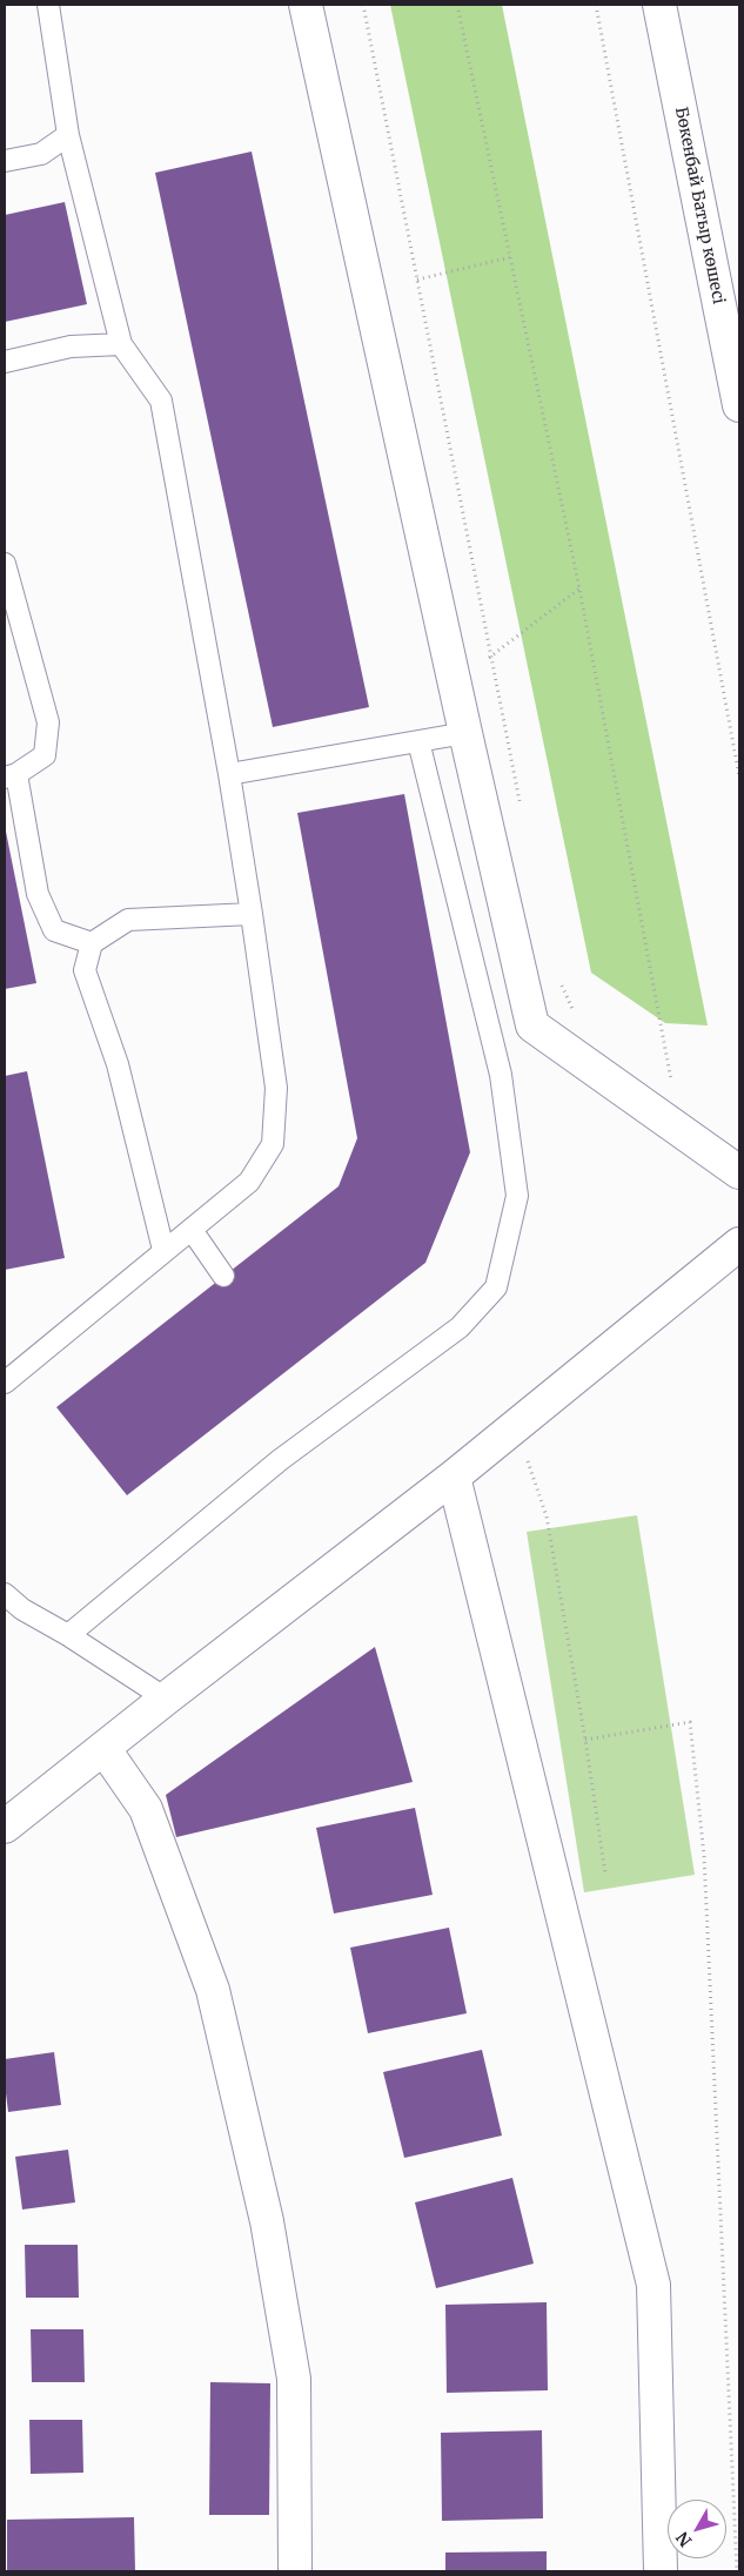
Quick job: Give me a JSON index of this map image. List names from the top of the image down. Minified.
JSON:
{"streets":{"street":["Бөкенбай Батыр көшесі"]},"north":"bottom left"}
